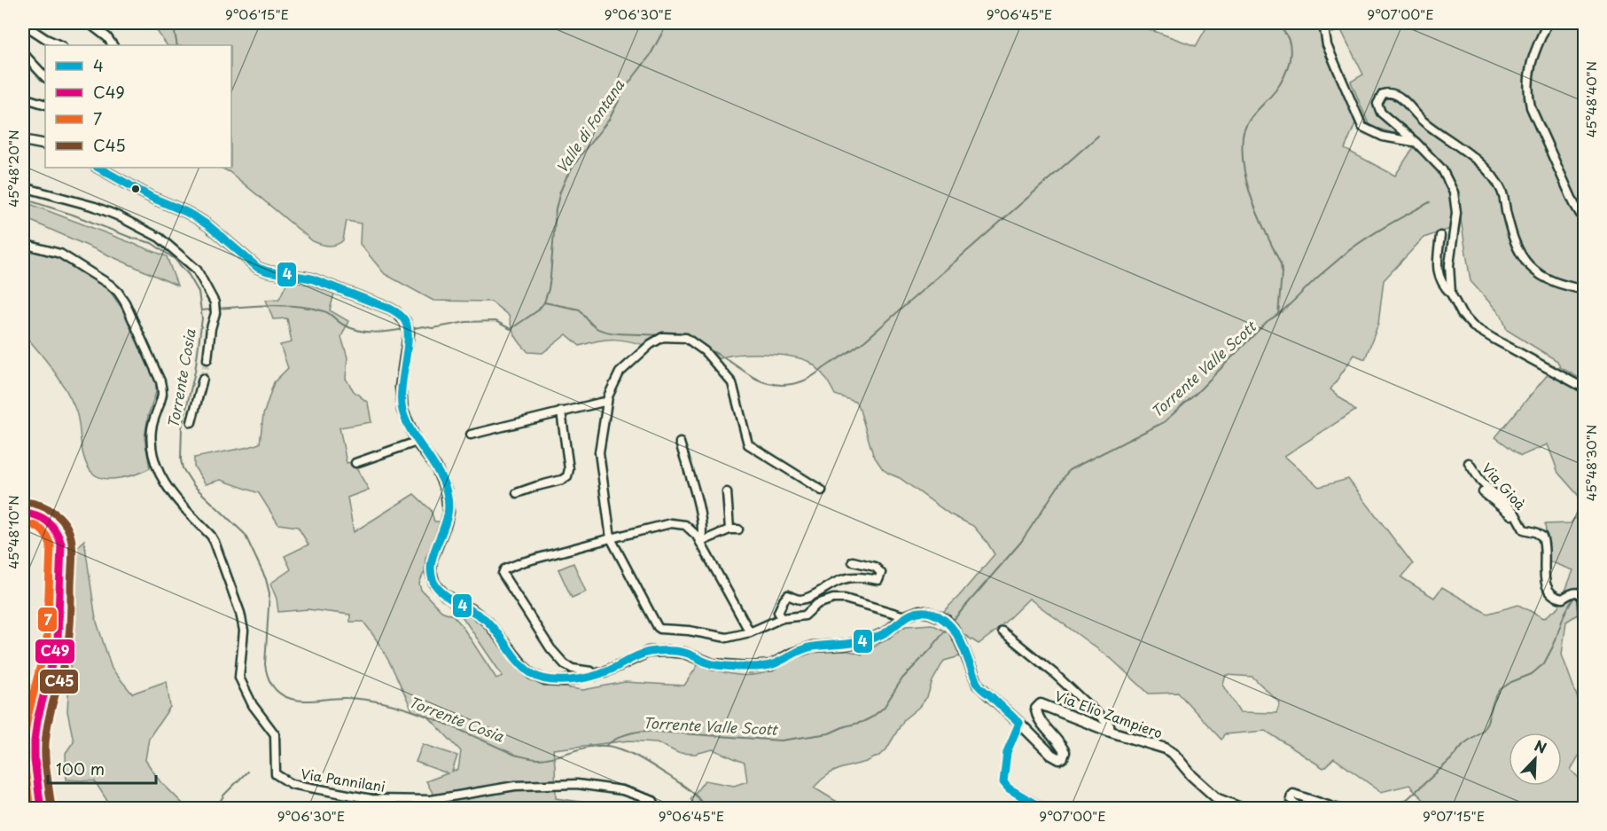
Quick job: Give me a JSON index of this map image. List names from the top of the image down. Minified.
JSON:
{"streets":{"street":["Via Gioà","Via Elio Zampiero","Via Pannilani"]},"water":["Valle di Fontana","Torrente Valle Scott","Torrente Cosia"],"lines":["transit line 4","transit line C45","transit line C49","transit line 7"],"legend":["4","C49","7","C45"],"scale_bar":"100 m","north":"top right","coordinates":["9°06'15\"E","9°06'30\"E","9°06'45\"E","9°07'00\"E","45°48'40\"N","45°48'20\"N","45°48'30\"N","45°48'10\"N","9°07'15\"E"]}
